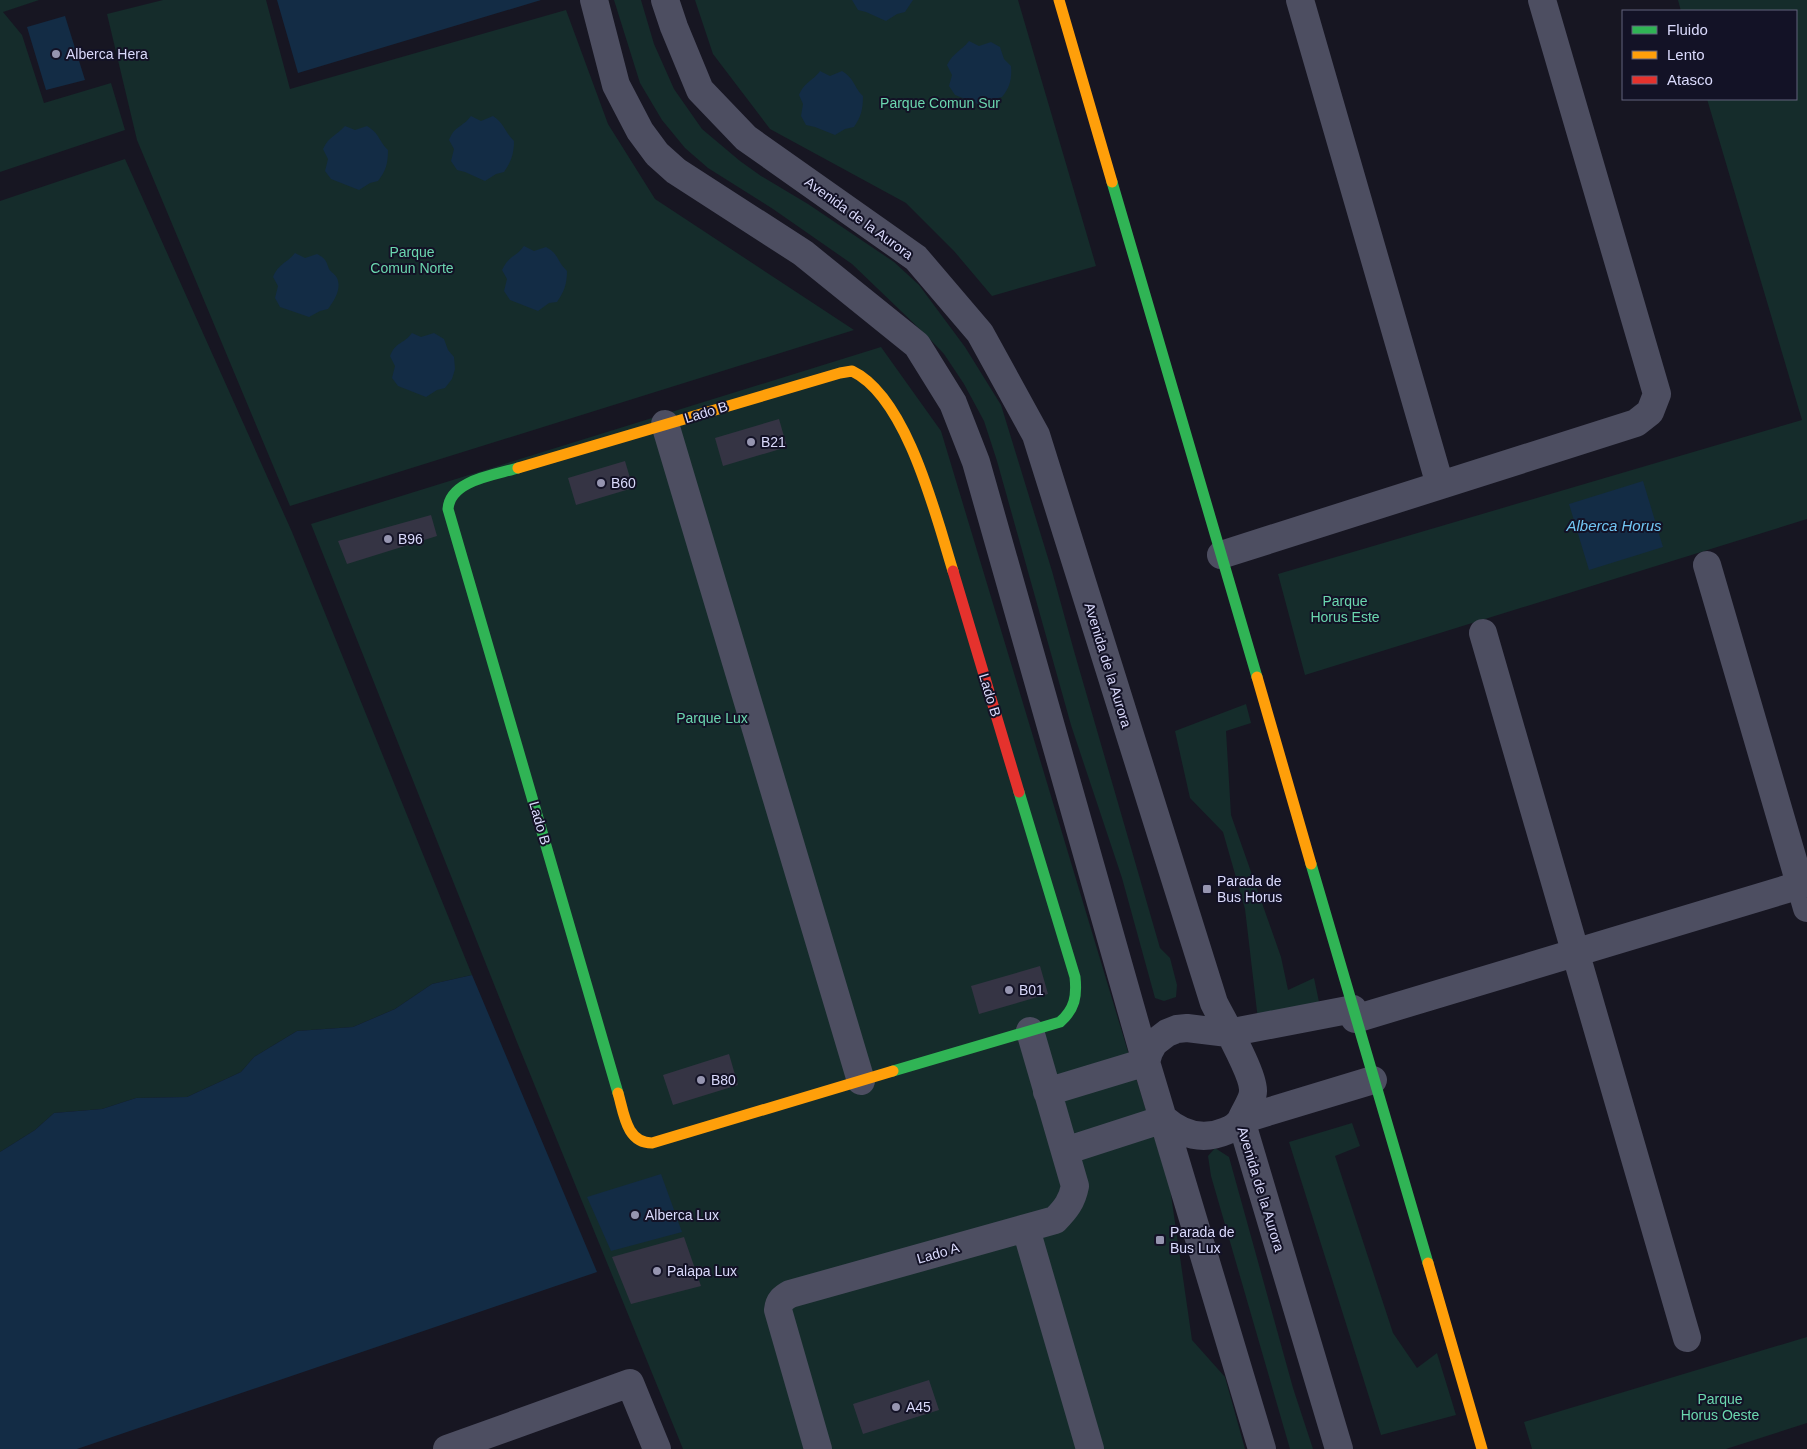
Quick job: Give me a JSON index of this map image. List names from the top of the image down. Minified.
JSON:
{"streets":{"street":["Avenida de la Aurora","Lado B","Lado A"]},"water":["Alberca Horus"],"parks":["Parque Comun Sur","Parque Comun Norte","Parque Horus Este","Parque Lux","Parque Horus Oeste"],"places":{"other":["Alberca Hera","B21","B60","B96","B01","B80","Alberca Lux","Palapa Lux","A45"],"transit":["Parada de Bus Horus","Parada de Bus Lux"]},"legend":["Fluido","Lento","Atasco"]}
